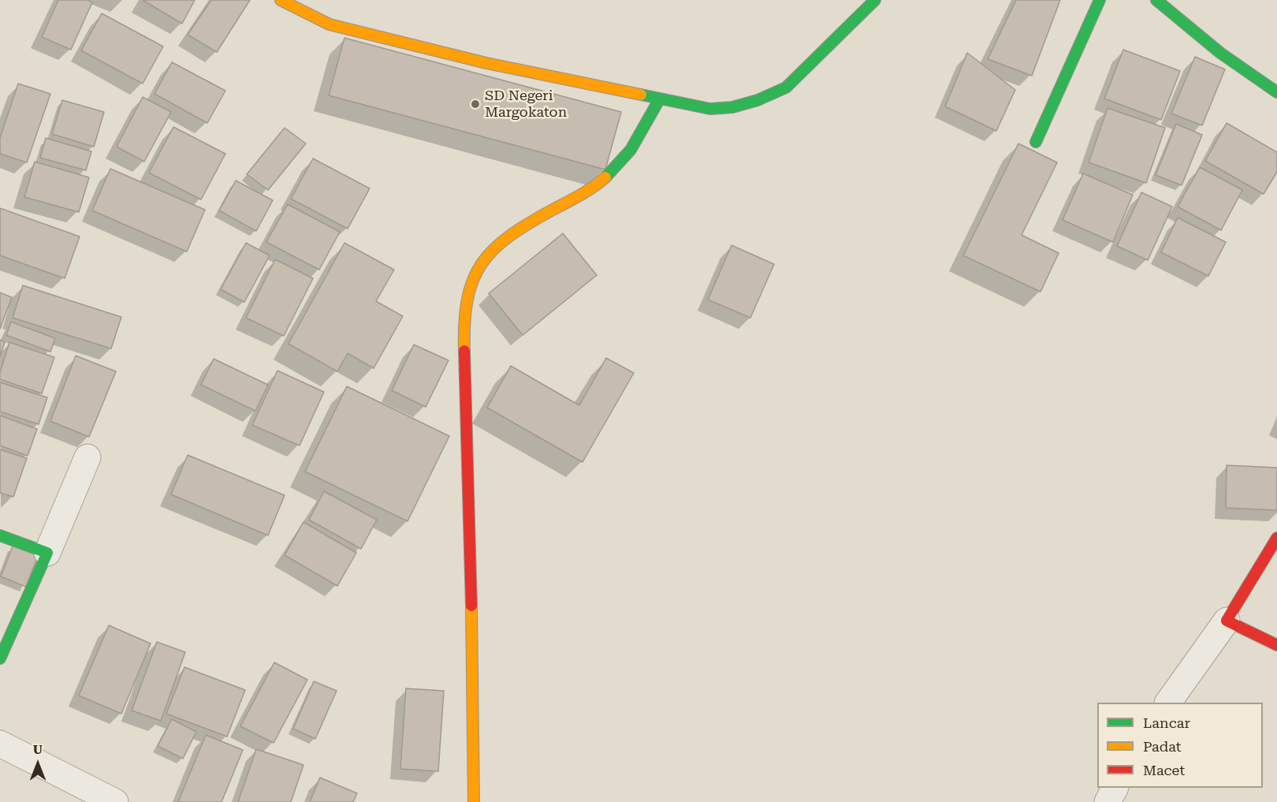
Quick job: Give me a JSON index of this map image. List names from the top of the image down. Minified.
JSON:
{"places":["SD Negeri Margokaton"],"legend":["Lancar","Padat","Macet"],"north":"top"}
